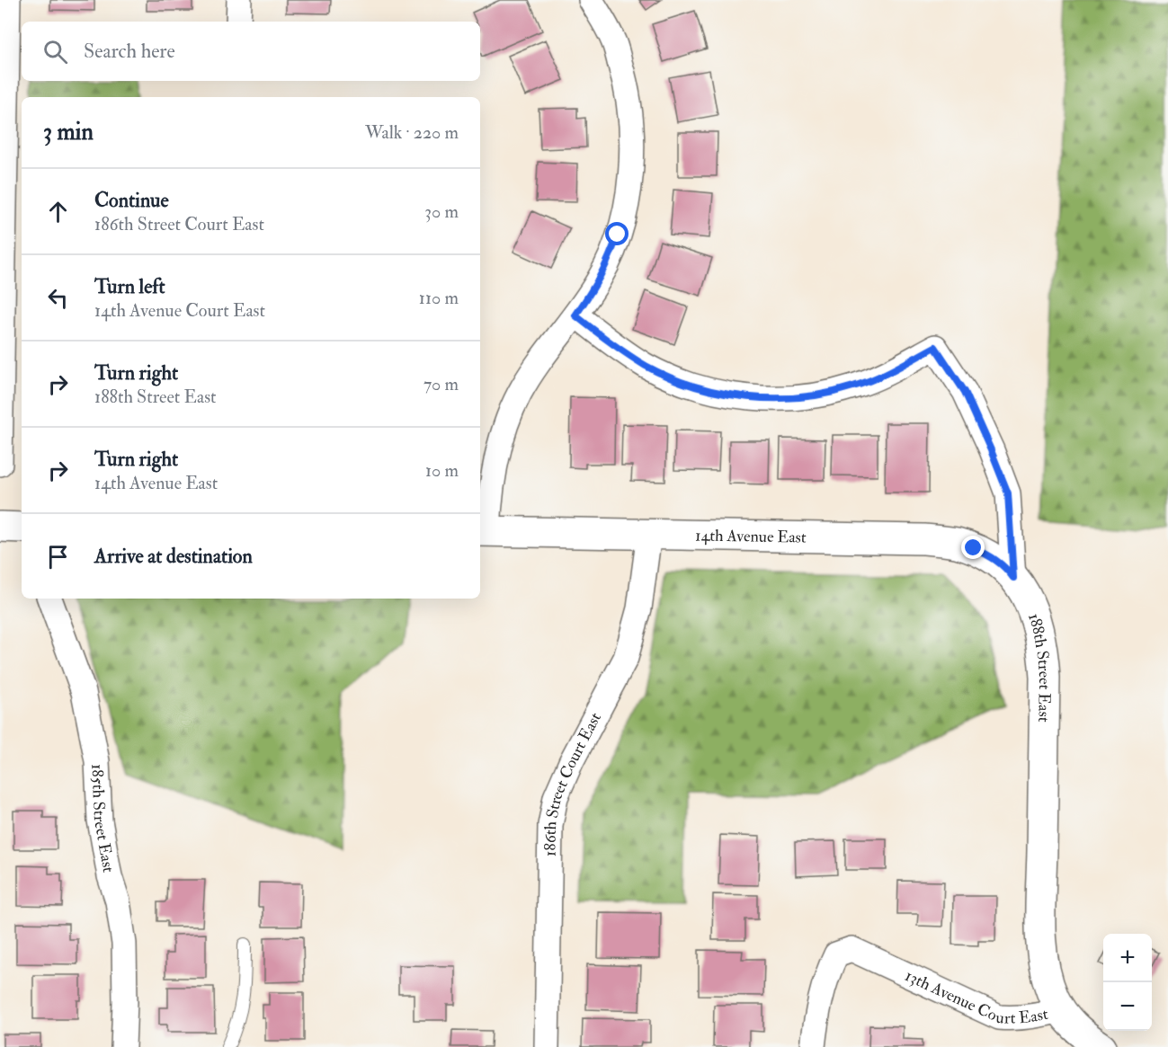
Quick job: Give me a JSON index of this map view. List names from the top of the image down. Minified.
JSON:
{"streets":{"street":["14th Avenue East","188th Street East","186th Street Court East","185th Street East","13th Avenue Court East"]},"crossings":[["14th Avenue East","188th Street East"],["14th Avenue East","186th Street Court East"],["188th Street East","13th Avenue Court East"]],"page":{"search":"Search here","heading":["3 min","Walk · 220 m"],"list":[["Continue","186th Street Court East","30 m"],["Turn left","14th Avenue Court East","110 m"],["Turn right","188th Street East","70 m"],["Turn right","14th Avenue East","10 m"],"Arrive at destination"],"map_buttons":["+","−"]}}
